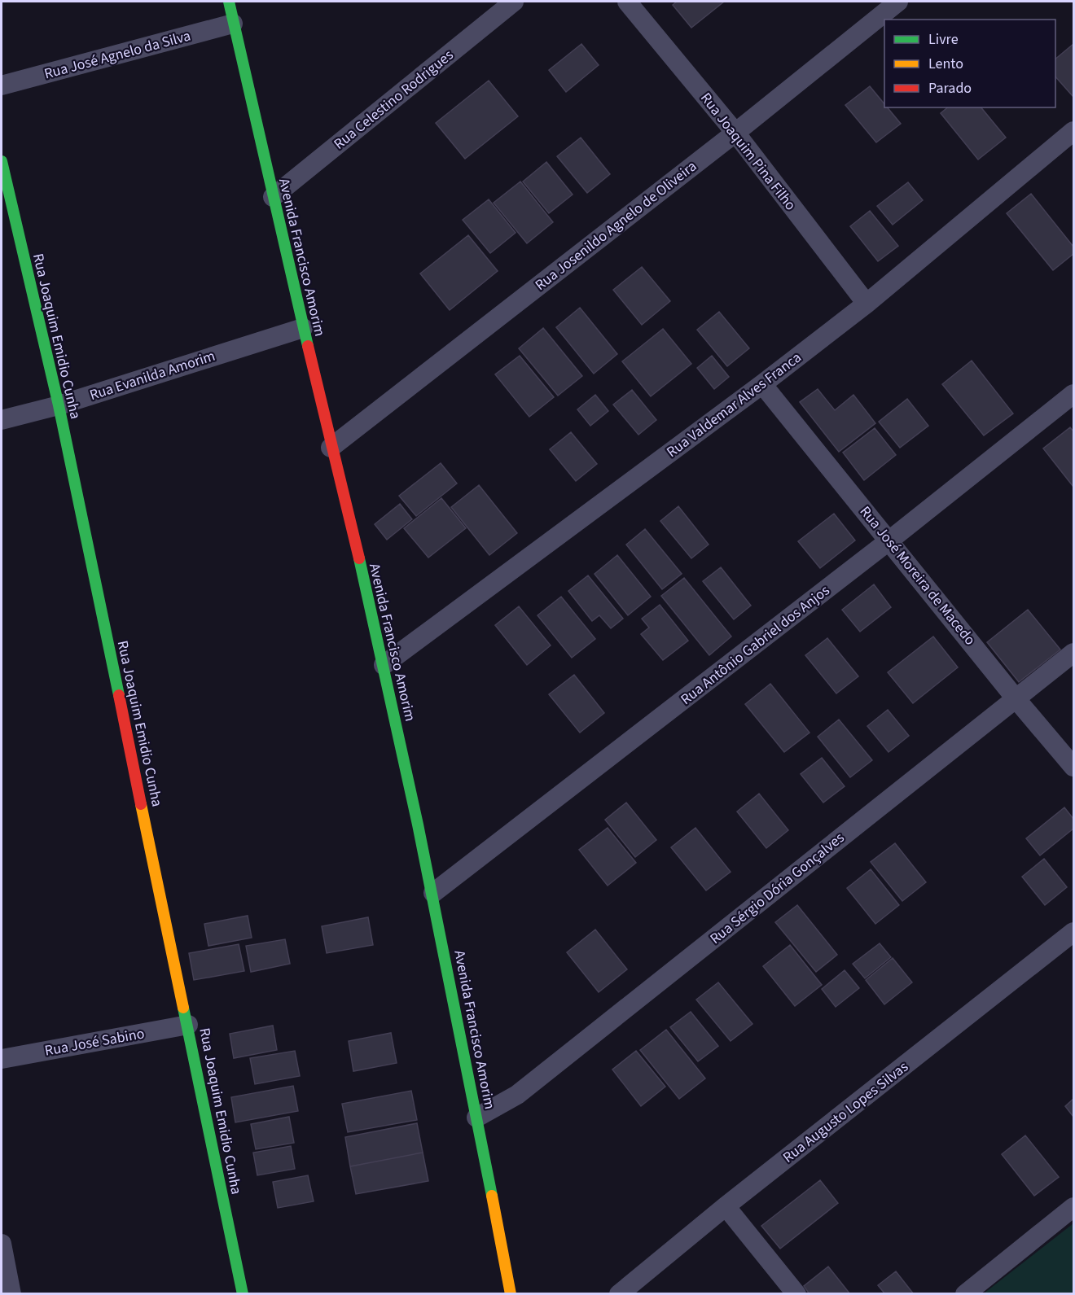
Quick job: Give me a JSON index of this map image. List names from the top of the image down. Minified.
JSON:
{"streets":{"main road":["Avenida Francisco Amorim","Rua Joaquim Emidio Cunha"],"street":["Rua José Agnelo da Silva","Rua Celestino Rodrigues","Rua Joaquim Pina Filho","Rua Josenildo Agnelo de Oliveira","Rua Evanilda Amorim","Rua Valdemar Alves Franca","Rua José Moreira de Macedo","Rua Antônio Gabriel dos Anjos","Rua Sérgio Dória Gonçalves","Rua José Sabino","Rua Augusto Lopes Silvas"]},"crossings":[["Rua José Agnelo da Silva","Avenida Francisco Amorim"],["Rua Celestino Rodrigues","Avenida Francisco Amorim"],["Rua Joaquim Pina Filho","Rua Josenildo Agnelo de Oliveira"],["Rua Joaquim Pina Filho","Rua Valdemar Alves Franca"],["Rua Josenildo Agnelo de Oliveira","Avenida Francisco Amorim"],["Avenida Francisco Amorim","Rua Evanilda Amorim"],["Avenida Francisco Amorim","Rua Valdemar Alves Franca"],["Avenida Francisco Amorim","Rua Antônio Gabriel dos Anjos"],["Avenida Francisco Amorim","Rua Sérgio Dória Gonçalves"],["Rua Joaquim Emidio Cunha","Rua Evanilda Amorim"],["Rua Joaquim Emidio Cunha","Rua José Sabino"],["Rua Valdemar Alves Franca","Rua José Moreira de Macedo"],["Rua José Moreira de Macedo","Rua Antônio Gabriel dos Anjos"],["Rua José Moreira de Macedo","Rua Sérgio Dória Gonçalves"]],"legend":["Livre","Lento","Parado"]}
